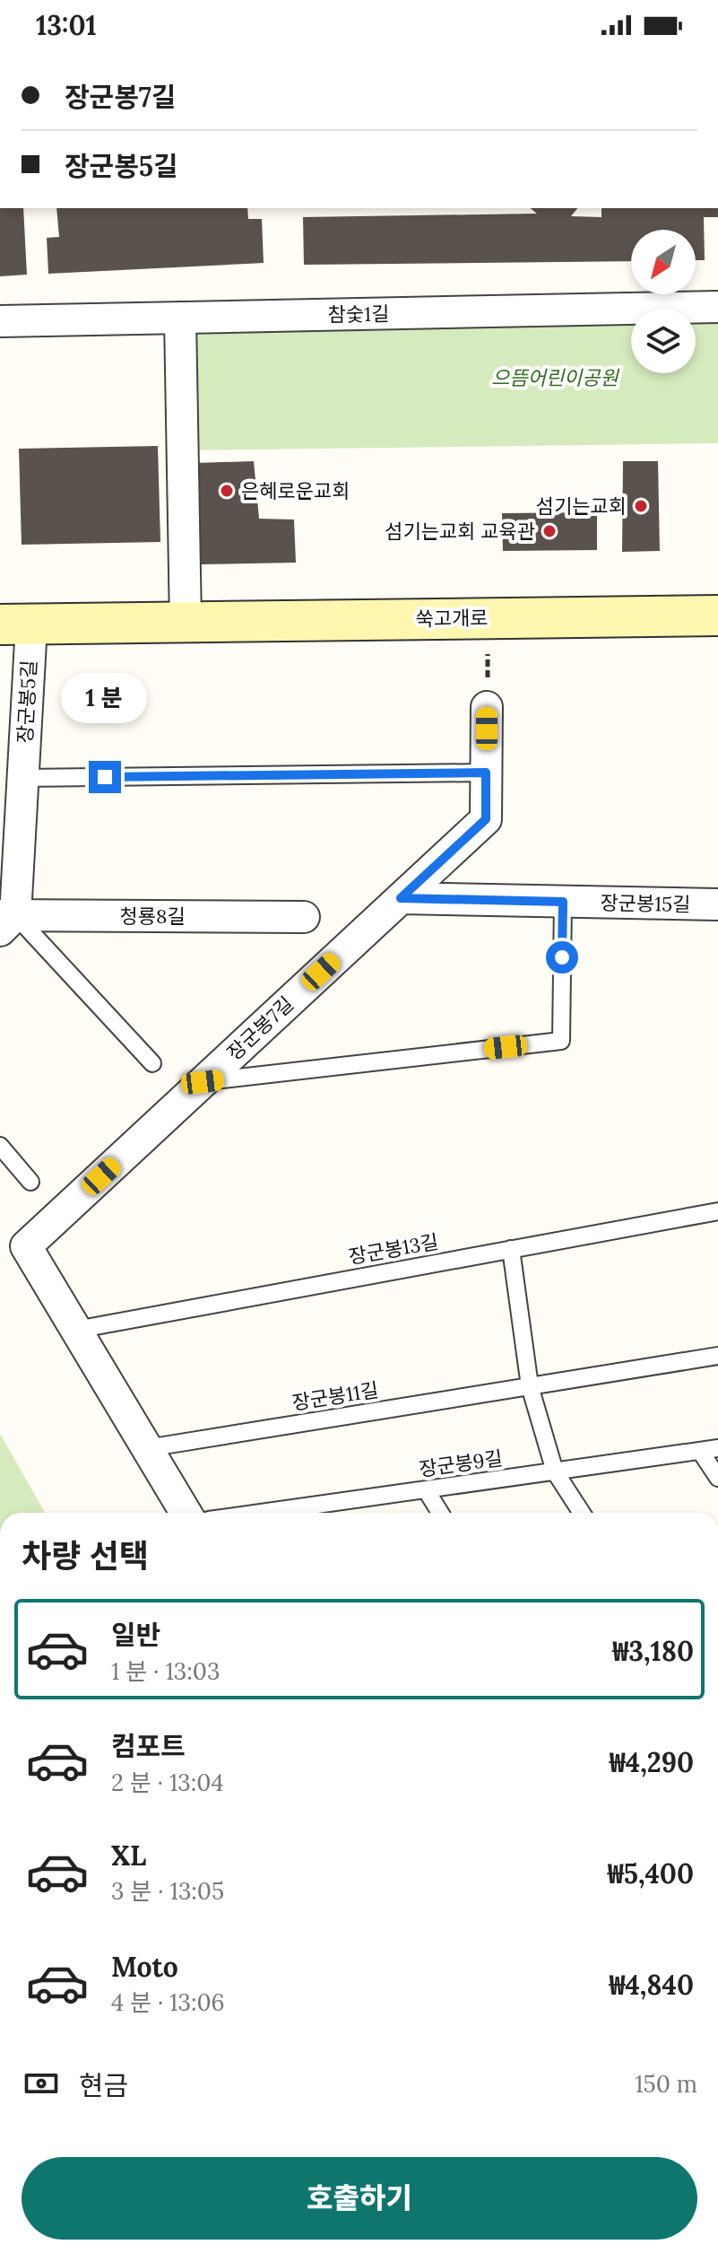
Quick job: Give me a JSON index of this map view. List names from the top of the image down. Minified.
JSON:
{"streets":{"main road":["쑥고개로"],"street":["참숯1길","장군봉5길","장군봉15길","청룡8길","장군봉7길"],"lane":["장군봉13길","장군봉11길","장군봉9길"]},"crossings":[["쑥고개로","장군봉5길"],["장군봉5길","청룡8길"],["장군봉15길","장군봉7길"],["장군봉7길","장군봉13길"],["장군봉7길","장군봉11길"]],"parks":["으뜸어린이공원"],"places":["은혜로운교회","섬기는교회","섬기는교회 교육관"],"north":"bottom left","page":{"status":"13:01","banner":["장군봉7길","장군봉5길"],"bubble":"1 분","heading":"차량 선택","list":[{"name":"일반","note":"1 분 · 13:03","value":"₩3,180"},{"name":"컴포트","note":"2 분 · 13:04","value":"₩4,290"},{"name":"XL","note":"3 분 · 13:05","value":"₩5,400"},{"name":"Moto","note":"4 분 · 13:06","value":"₩4,840"}],"pay":["현금","150 m"],"buttons":"호출하기"}}
